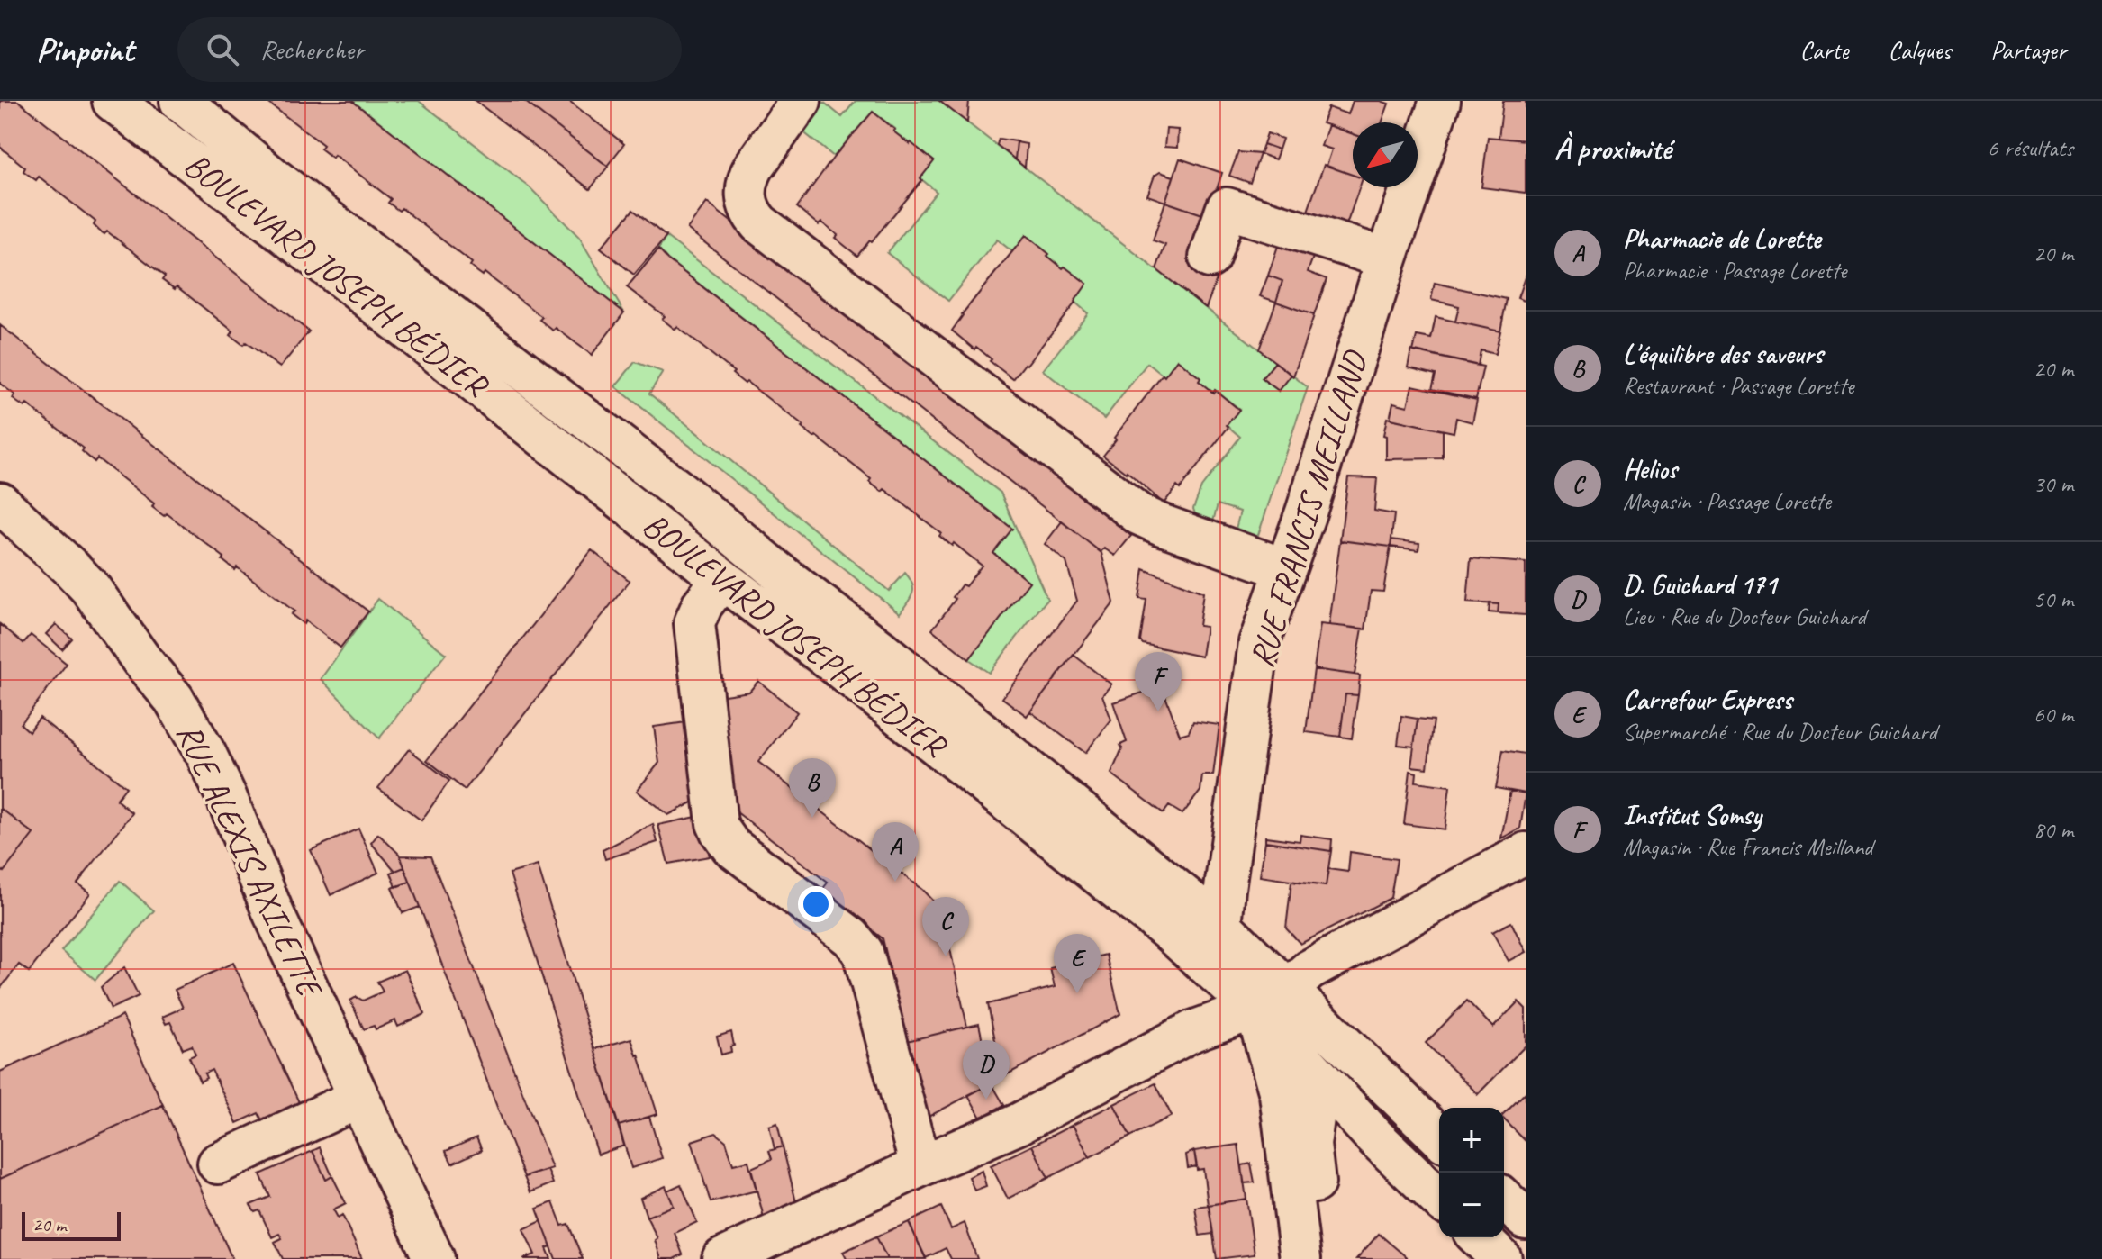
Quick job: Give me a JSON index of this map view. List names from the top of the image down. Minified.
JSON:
{"streets":{"street":["BOULEVARD JOSEPH BÉDIER","RUE FRANCIS MEILLAND","RUE ALEXIS AXILETTE"]},"crossings":[["BOULEVARD JOSEPH BÉDIER","RUE FRANCIS MEILLAND"]],"scale_bar":"20 m","north":"bottom left","page":{"header":"Pinpoint","search":"Rechercher","nav":["Carte","Calques","Partager"],"heading":["À proximité","6 résultats"],"list":[{"mark":"A","name":"Pharmacie de Lorette","note":"Pharmacie · Passage Lorette","value":"20 m"},{"mark":"B","name":"L'équilibre des saveurs","note":"Restaurant · Passage Lorette","value":"20 m"},{"mark":"C","name":"Helios","note":"Magasin · Passage Lorette","value":"30 m"},{"mark":"D","name":"D. Guichard 171","note":"Lieu · Rue du Docteur Guichard","value":"50 m"},{"mark":"E","name":"Carrefour Express","note":"Supermarché · Rue du Docteur Guichard","value":"60 m"},{"mark":"F","name":"Institut Somsy","note":"Magasin · Rue Francis Meilland","value":"80 m"}],"pins":["F","B","A","C","E","D"],"map_buttons":["+","−"],"scale":"20 m"}}
